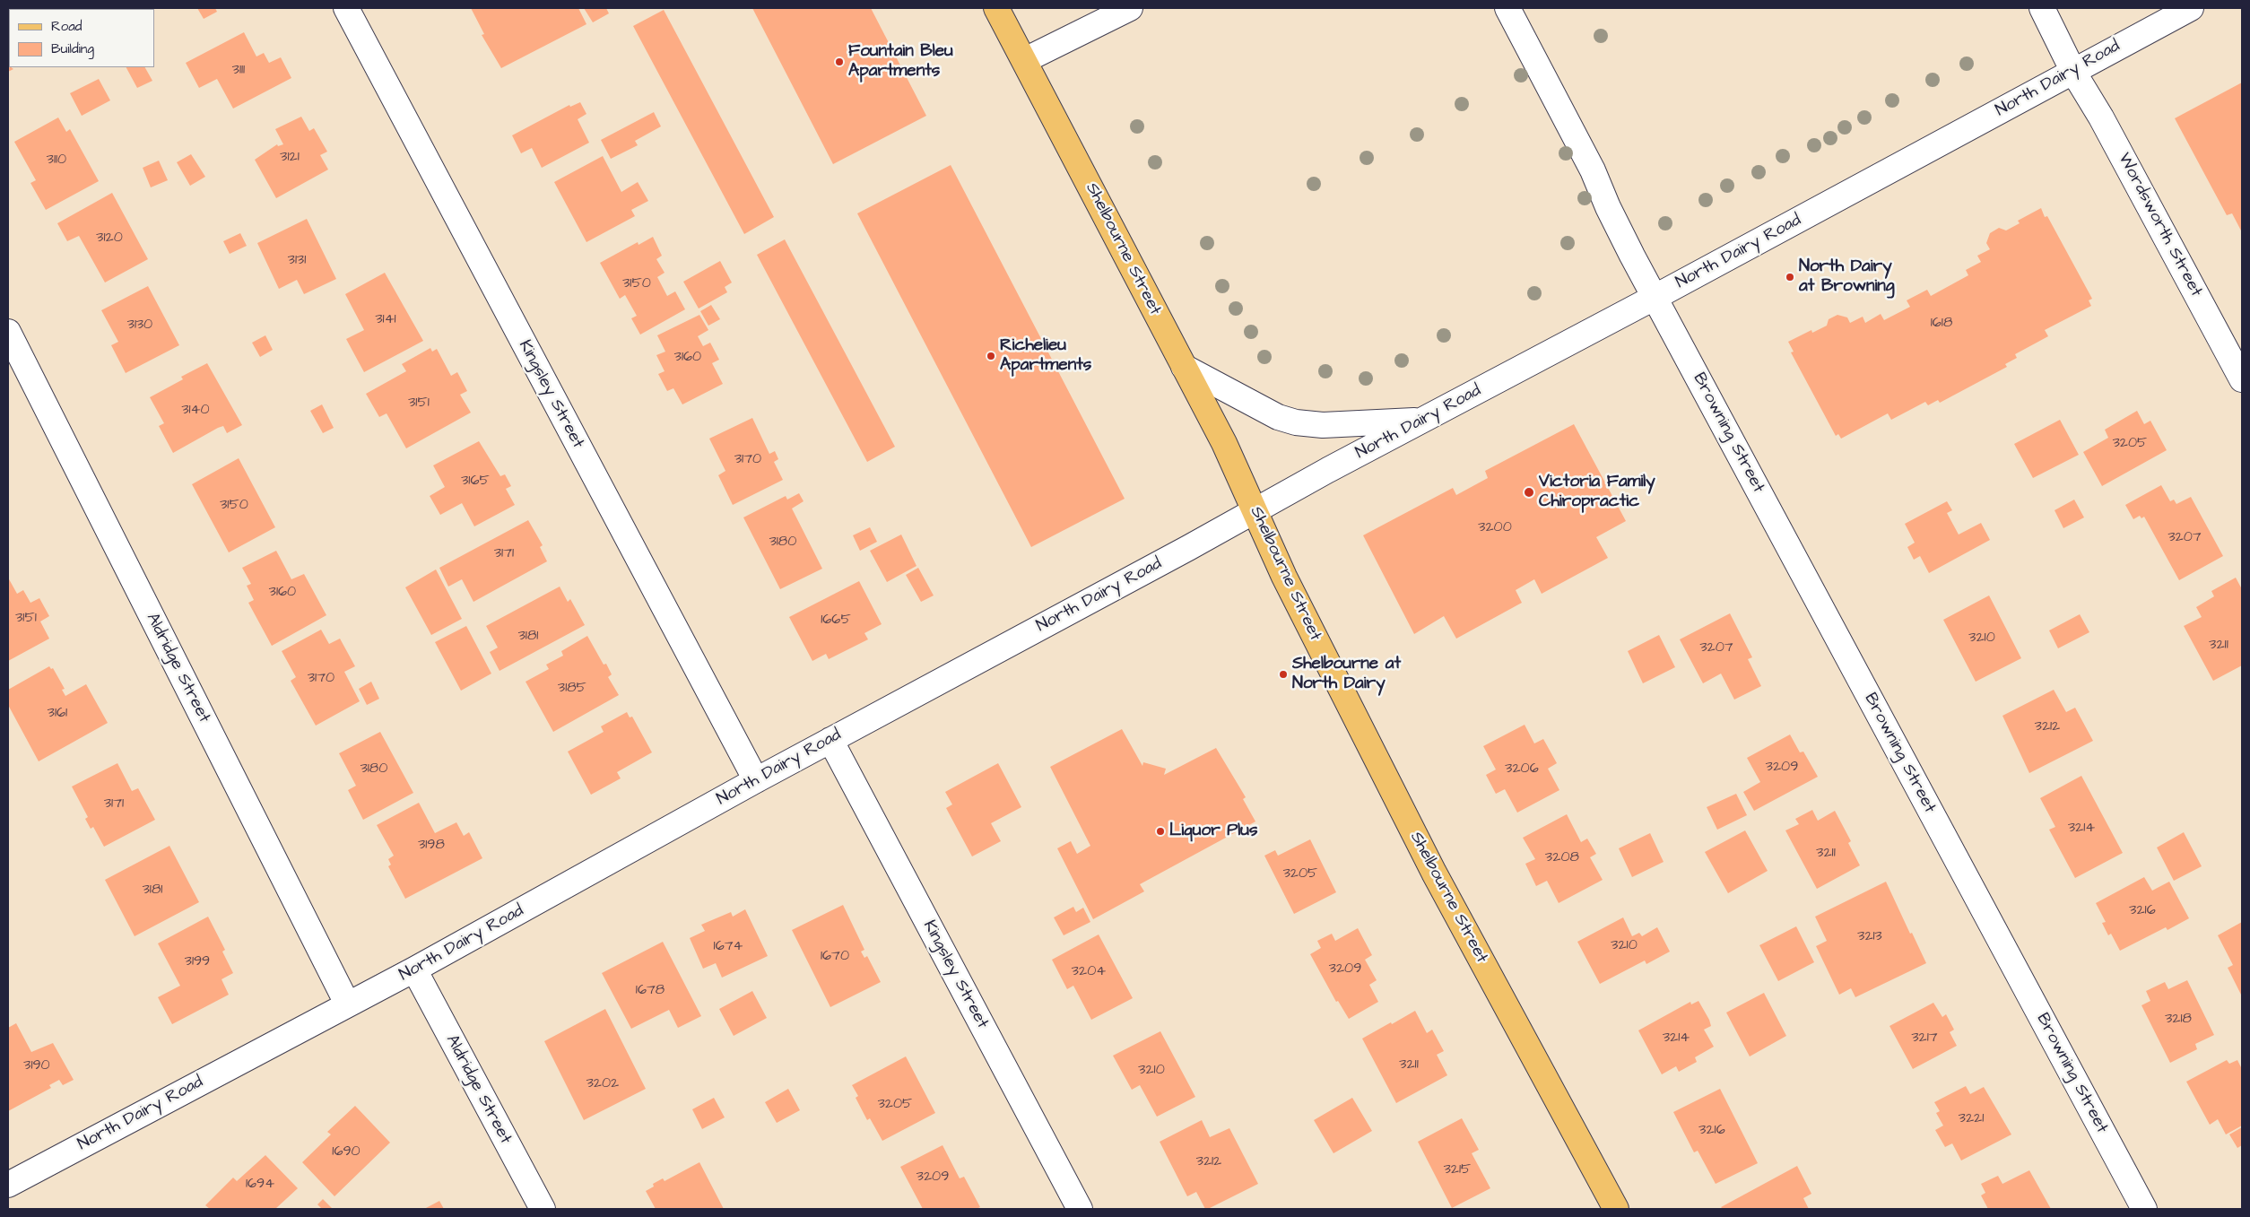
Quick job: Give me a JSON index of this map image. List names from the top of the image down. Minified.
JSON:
{"streets":{"main road":["Shelbourne Street"],"street":["North Dairy Road","Wordsworth Street","Kingsley Street","Browning Street","Aldridge Street"]},"crossings":[["North Dairy Road","Wordsworth Street"],["North Dairy Road","Shelbourne Street"],["North Dairy Road","Kingsley Street"],["North Dairy Road","Browning Street"],["North Dairy Road","Aldridge Street"]],"places":["Fountain Bleu Apartments","North Dairy at Browning","Richelieu Apartments","Victoria Family Chiropractic","Shelbourne at North Dairy","Liquor Plus"],"house_numbers":["3111","3121","3110","3120","3131","3150","3141","1618","3130","3160","3151","3140","3205","3170","3165","3150","3200","3207","3180","3171","3160","3151","1665","3181","3210","3211","3207","3170","3185","3161","3212","3209","3180","3206","3171","3214","3198","3211","3208","3205","3181","3216","3213","3210","1674","1670","3199","3209","3204","1678","3218","3214","3217","3211","3190","3210","3202","3205","3221","3216","1690","3212","3215","3209","1694"],"legend":["Road","Building"]}
